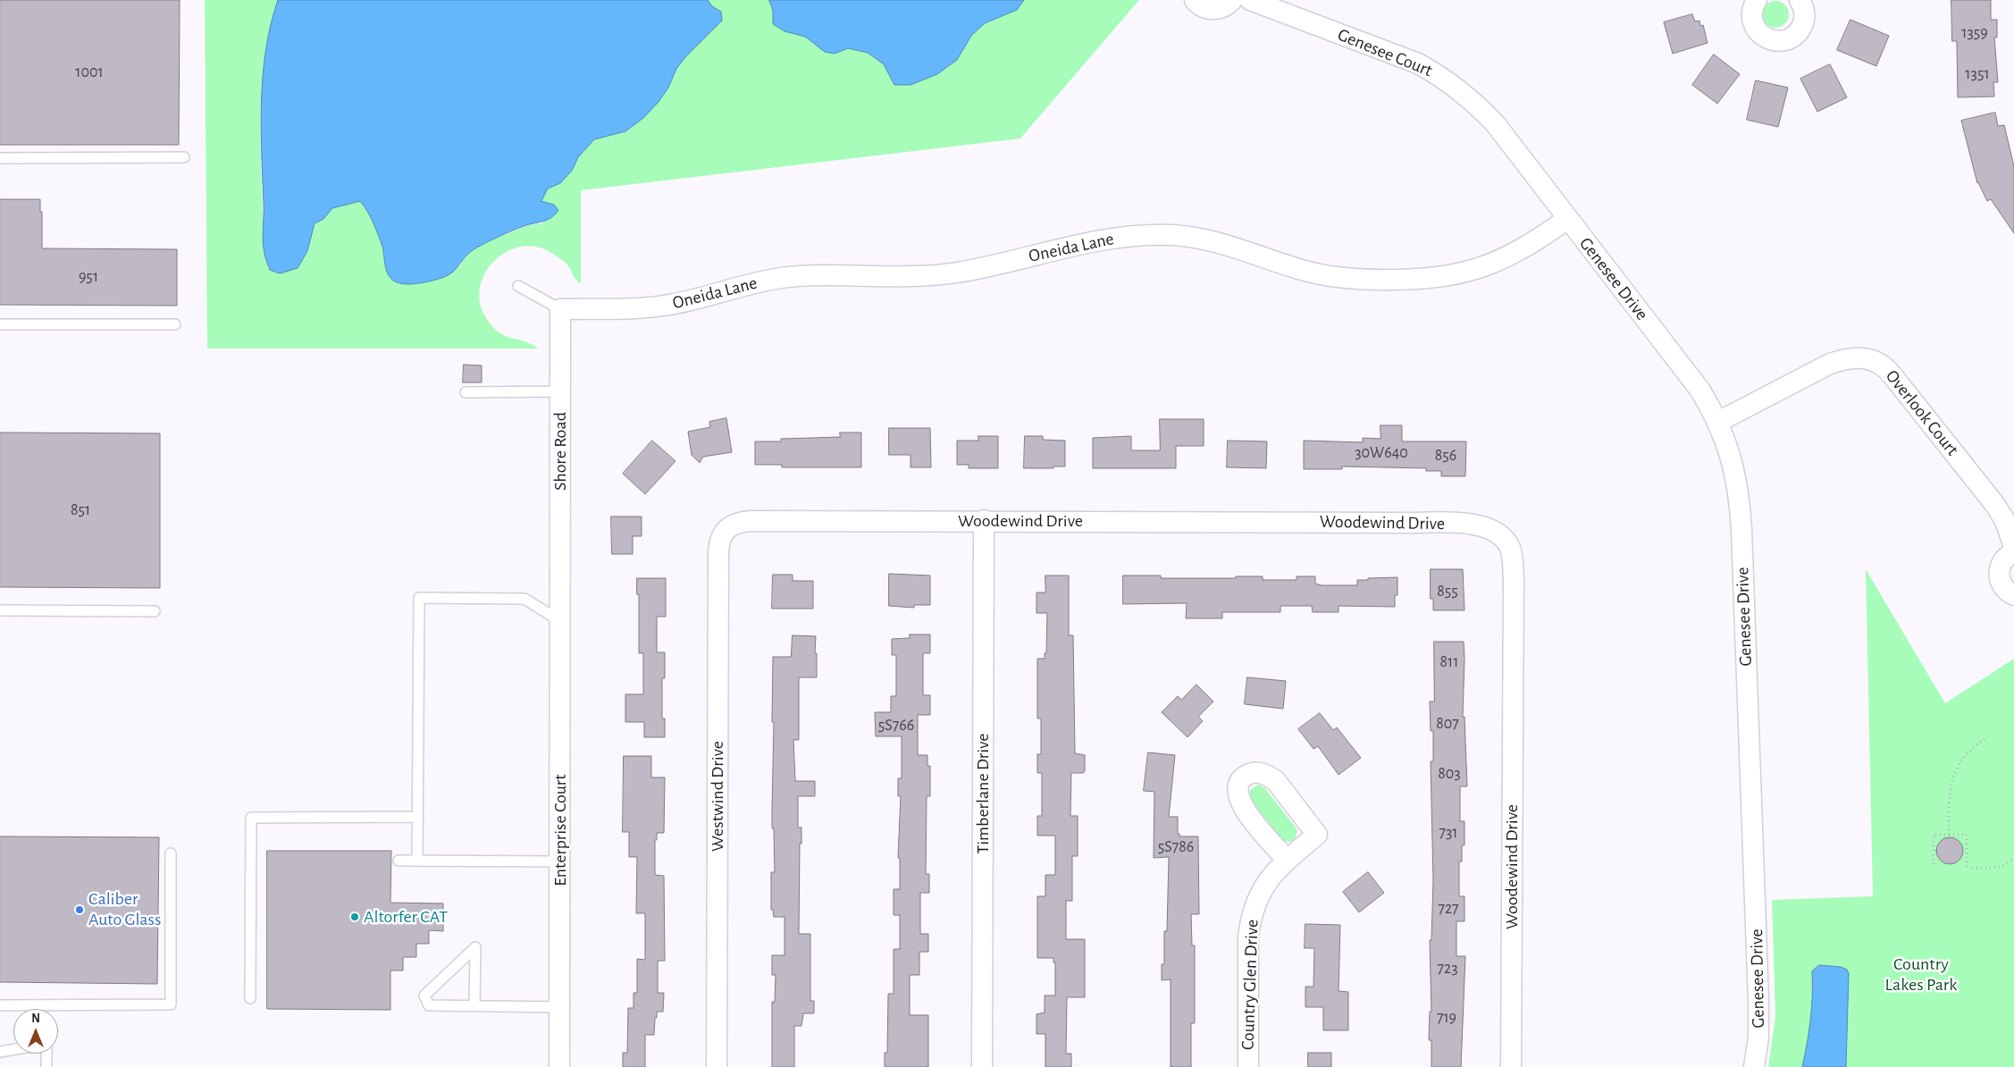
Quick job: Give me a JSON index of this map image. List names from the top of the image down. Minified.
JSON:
{"streets":{"street":["Genesee Court","Oneida Lane","Genesee Drive","Overlook Court","Shore Road","Woodewind Drive","Timberlane Drive","Westwind Drive","Enterprise Court","Country Glen Drive"]},"crossings":[["Genesee Court","Oneida Lane"],["Genesee Court","Genesee Drive"],["Oneida Lane","Genesee Drive"],["Oneida Lane","Shore Road"],["Genesee Drive","Overlook Court"],["Shore Road","Enterprise Court"],["Woodewind Drive","Timberlane Drive"],["Woodewind Drive","Westwind Drive"]],"parks":["Country Lakes Park"],"places":["Caliber Auto Glass","Altorfer CAT"],"house_numbers":["1359","1001","1351","951","30W640","856","851","855","811","807","5S766","803","731","5S786","727","723","719"],"north":"top"}
